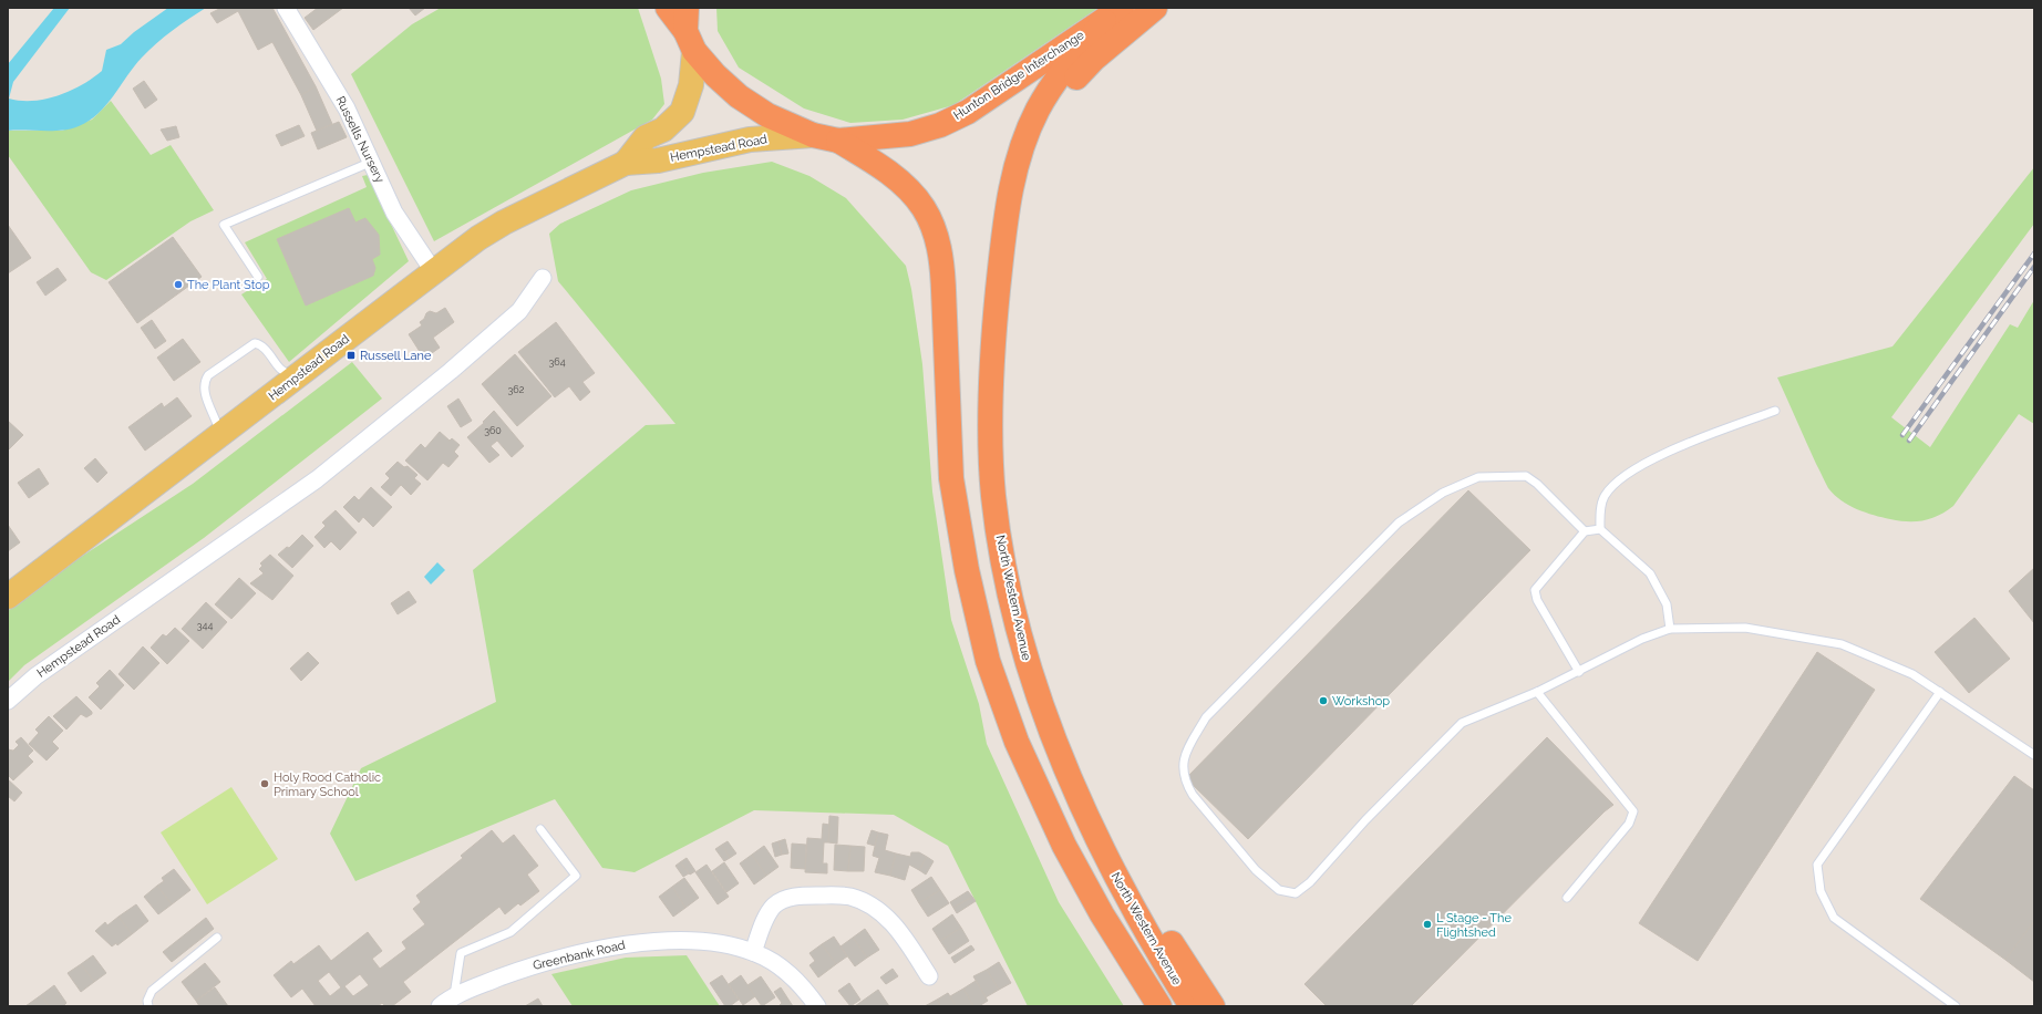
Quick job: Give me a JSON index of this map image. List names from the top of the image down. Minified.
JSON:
{"streets":{"highway":["Hunton Bridge Interchange","North Western Avenue"],"main road":["Hempstead Road"],"street":["Russells Nursery","Greenbank Road"]},"crossings":[["Hunton Bridge Interchange","Hempstead Road"],["Hunton Bridge Interchange","North Western Avenue"],["Russells Nursery","Hempstead Road"]],"places":{"other":["The Plant Stop","Workshop","Holy Rood Catholic Primary School","L Stage - The Flightshed"],"transit":["Russell Lane"]},"house_numbers":["364","362","360","344"]}
